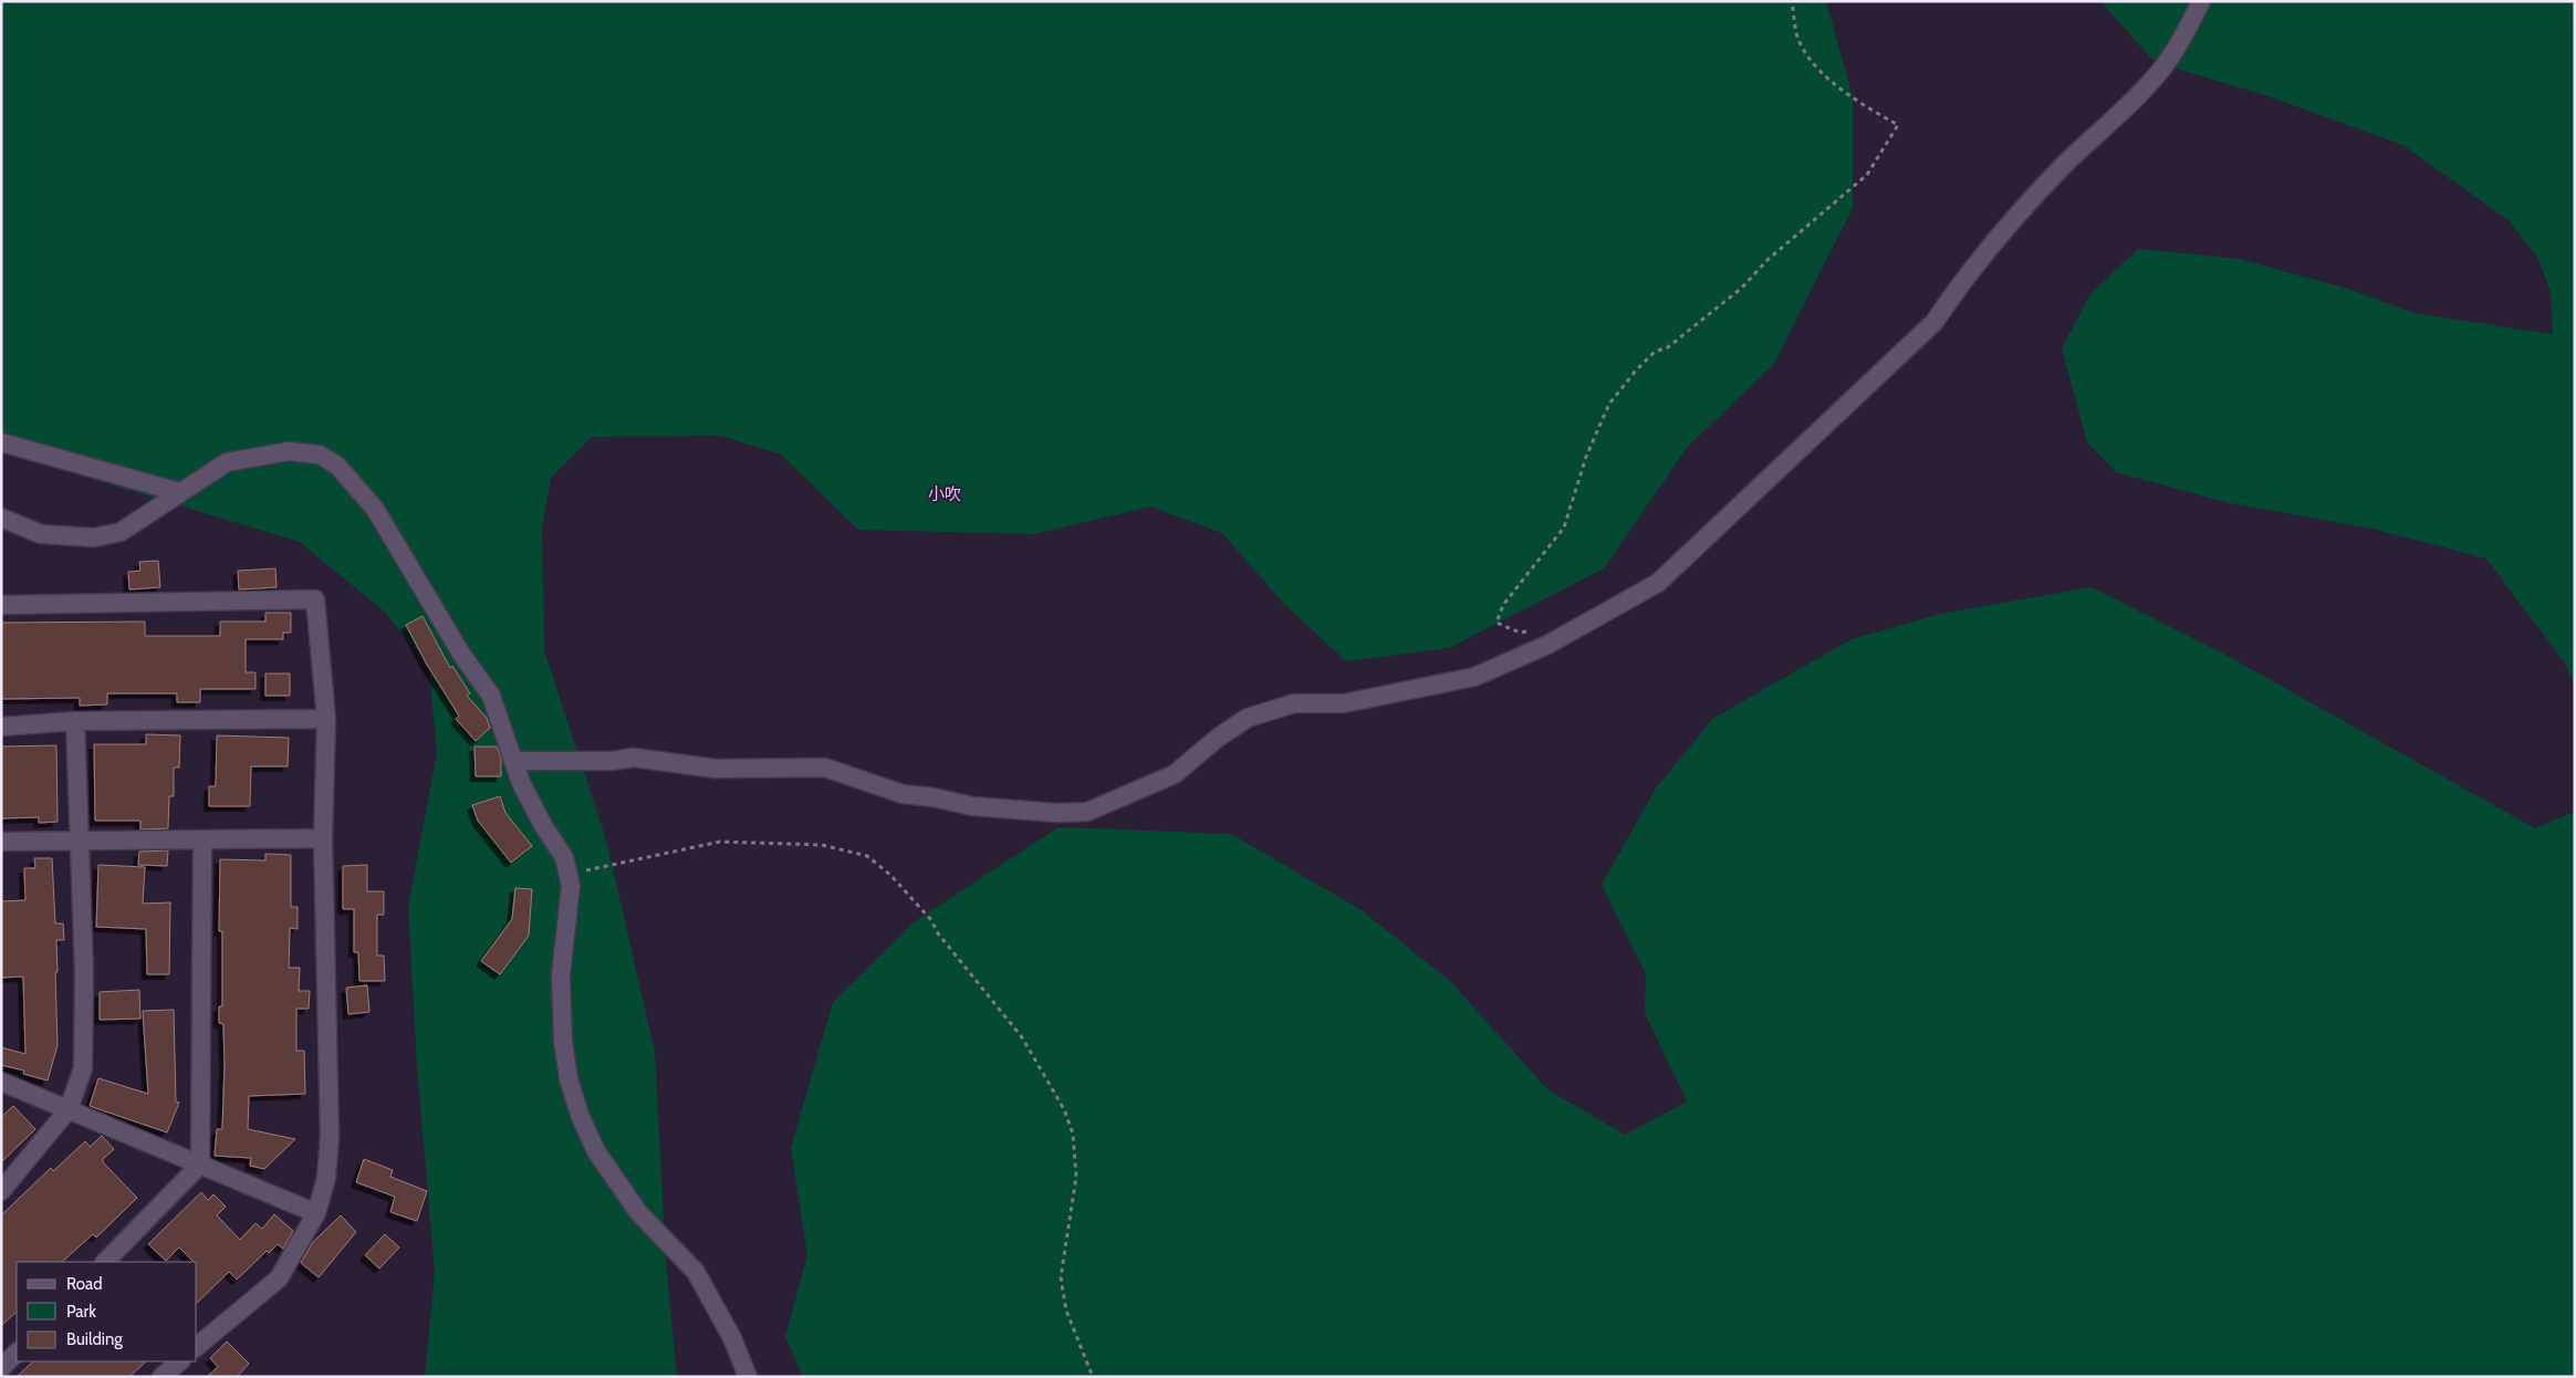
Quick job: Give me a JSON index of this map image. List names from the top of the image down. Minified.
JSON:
{"districts":["小吹"],"legend":["Road","Park","Building"]}
